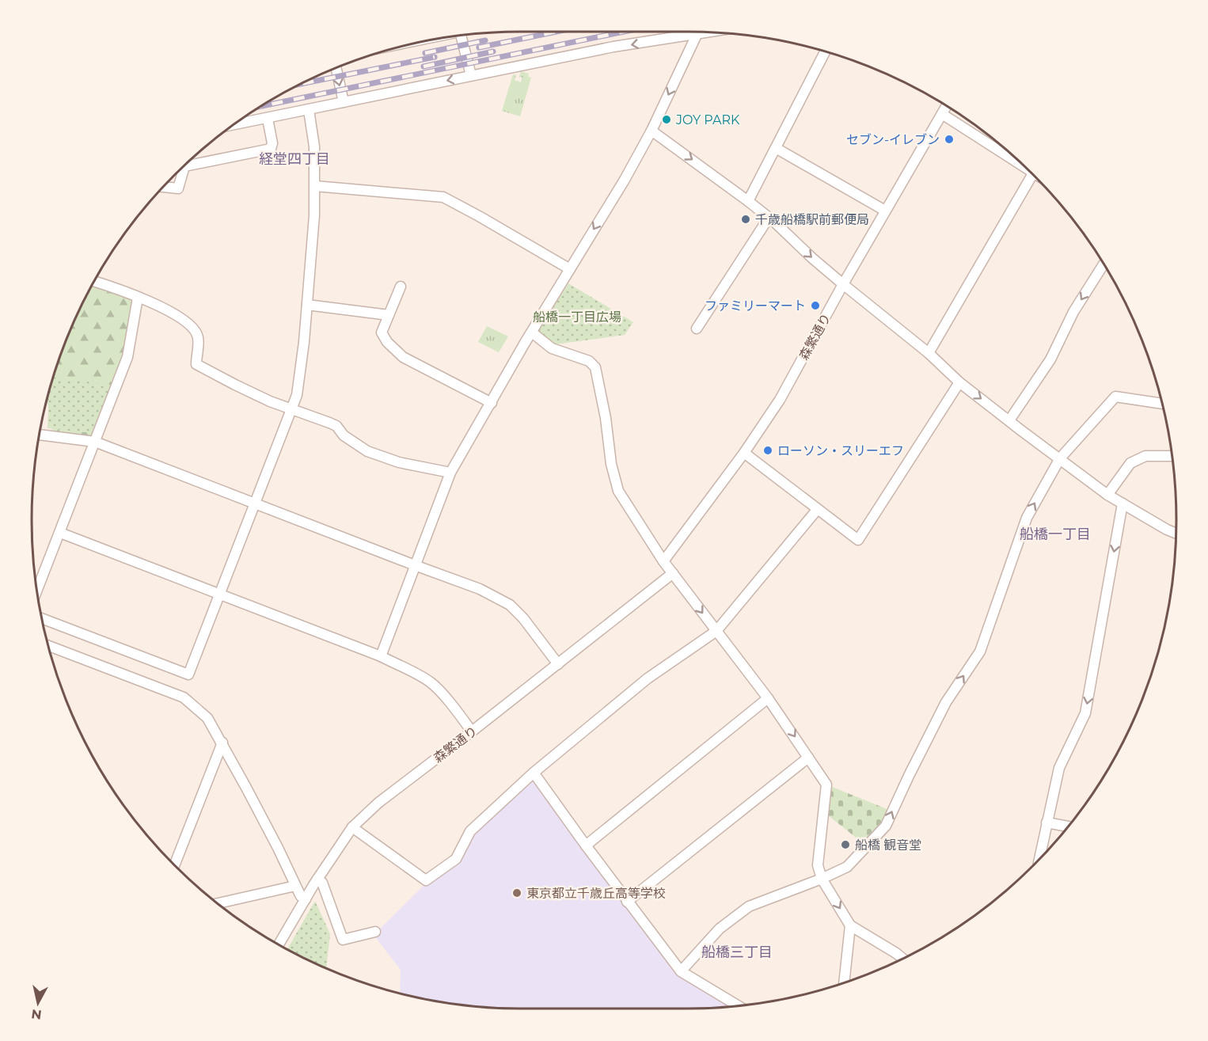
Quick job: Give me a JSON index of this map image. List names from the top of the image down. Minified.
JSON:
{"streets":{"street":["森繁通り"]},"districts":["経堂四丁目","船橋一丁目","船橋三丁目"],"parks":["船橋一丁目広場"],"places":["JOY PARK","セブン-イレブン","千歳船橋駅前郵便局","ファミリーマート","ローソン・スリーエフ","船橋 観音堂","東京都立千歳丘高等学校"],"north":"bottom"}
